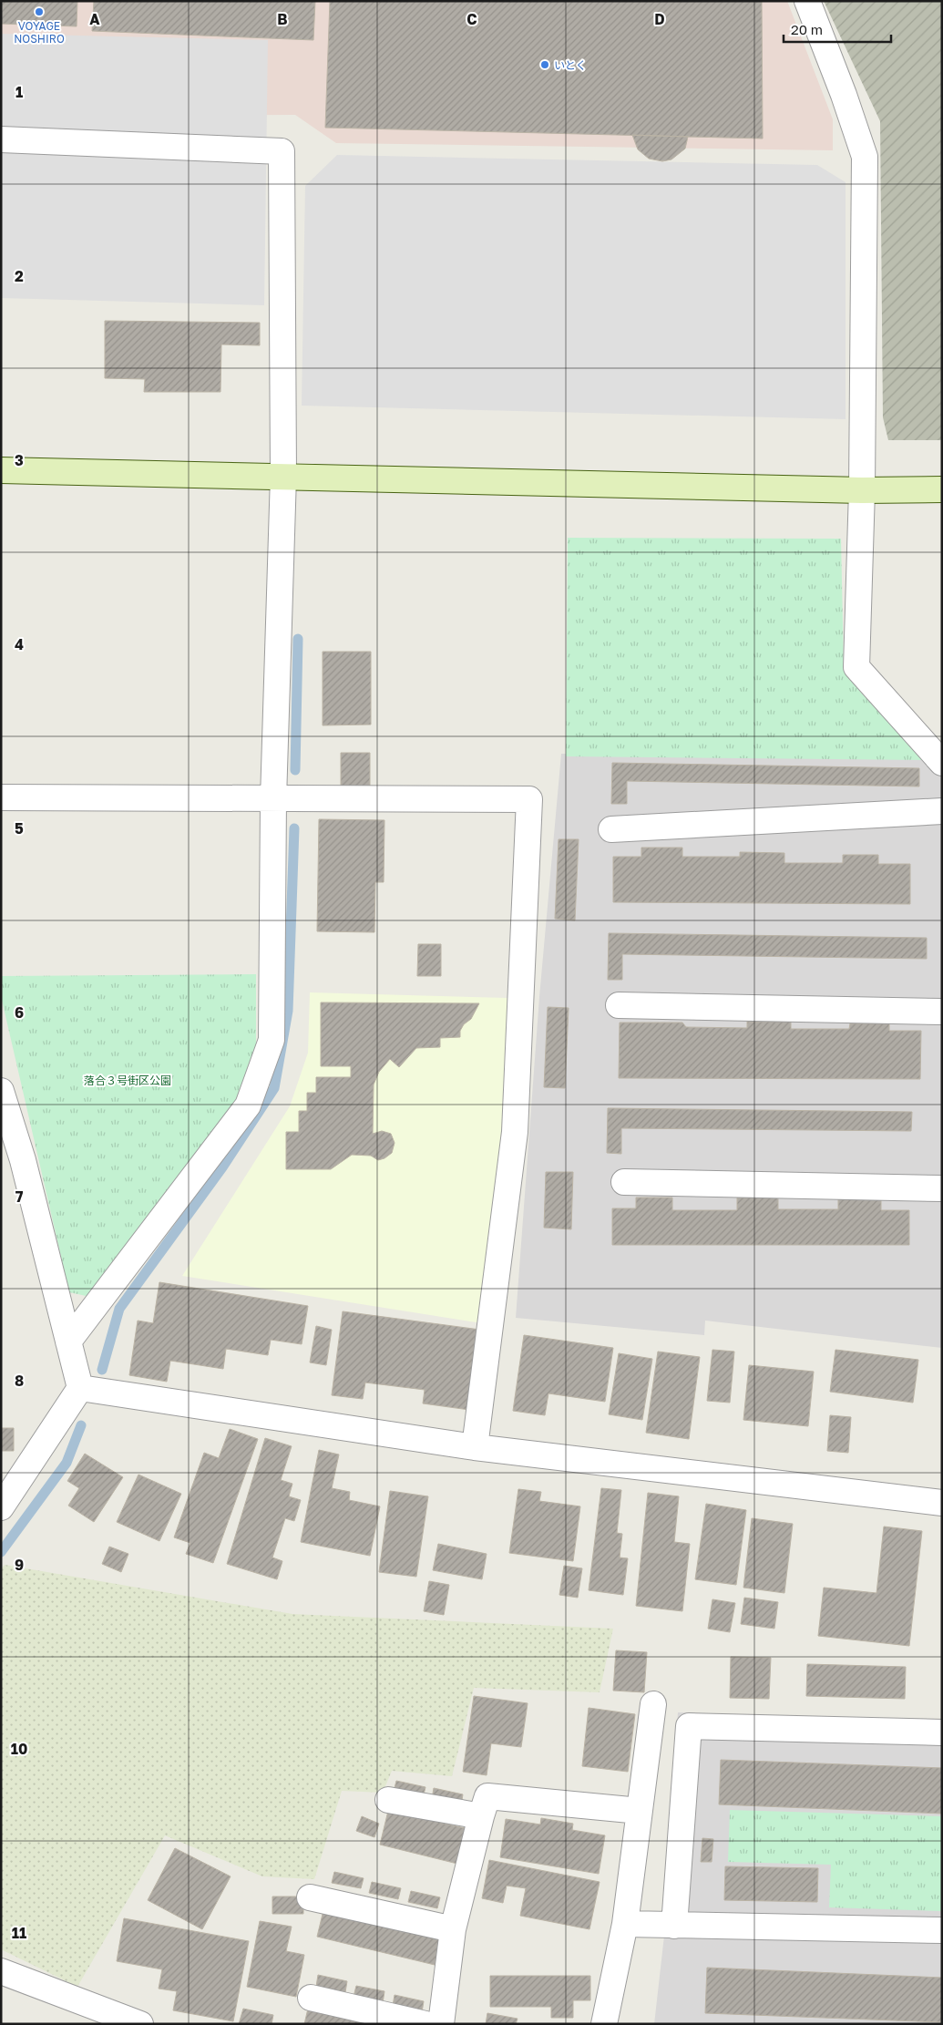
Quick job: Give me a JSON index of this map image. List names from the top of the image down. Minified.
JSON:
{"parks":["落合３号街区公園"],"places":["VOYAGE NOSHIRO","いとく"],"scale_bar":"20 m","grid":{"columns":["A","B","C","D"],"rows":["1","2","3","4","5","6","7","8","9","10","11"]}}
